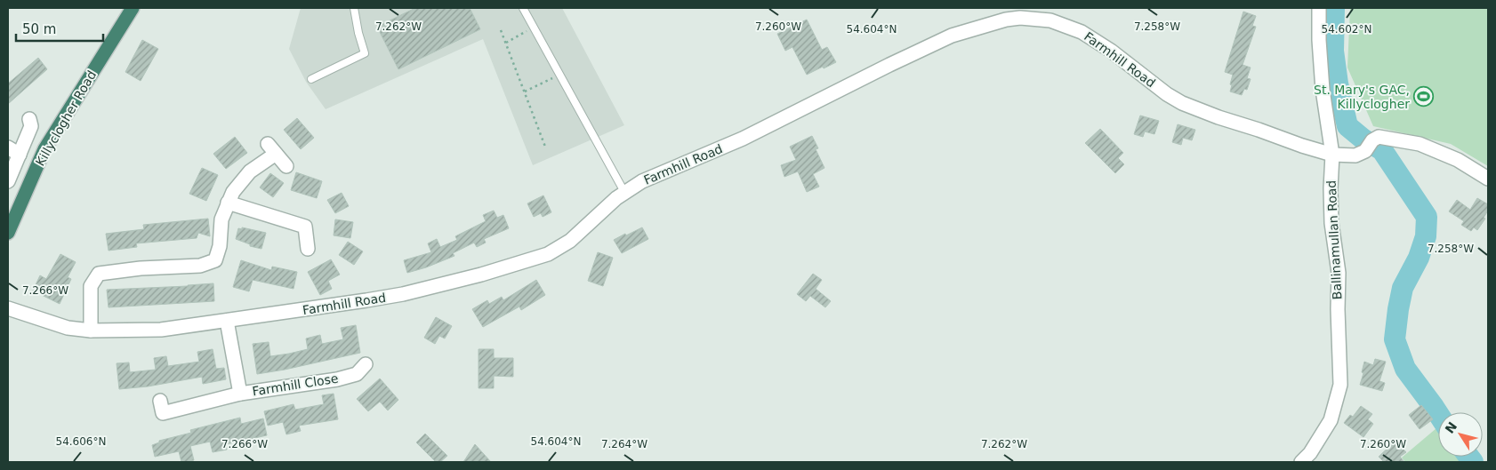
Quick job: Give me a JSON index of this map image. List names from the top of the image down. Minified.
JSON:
{"streets":{"highway":["Killyclogher Road"],"street":["Farmhill Road","Ballinamullan Road","Farmhill Close"]},"crossings":[["Farmhill Road","Ballinamullan Road"],["Farmhill Road","Farmhill Close"]],"places":{"sports":["St. Mary's GAC, Killyclogher"]},"scale_bar":"50 m","north":"top left","coordinates":["7.258°W","7.262°W","7.260°W","54.602°N","54.604°N","7.266°W","54.606°N","7.264°W"]}
